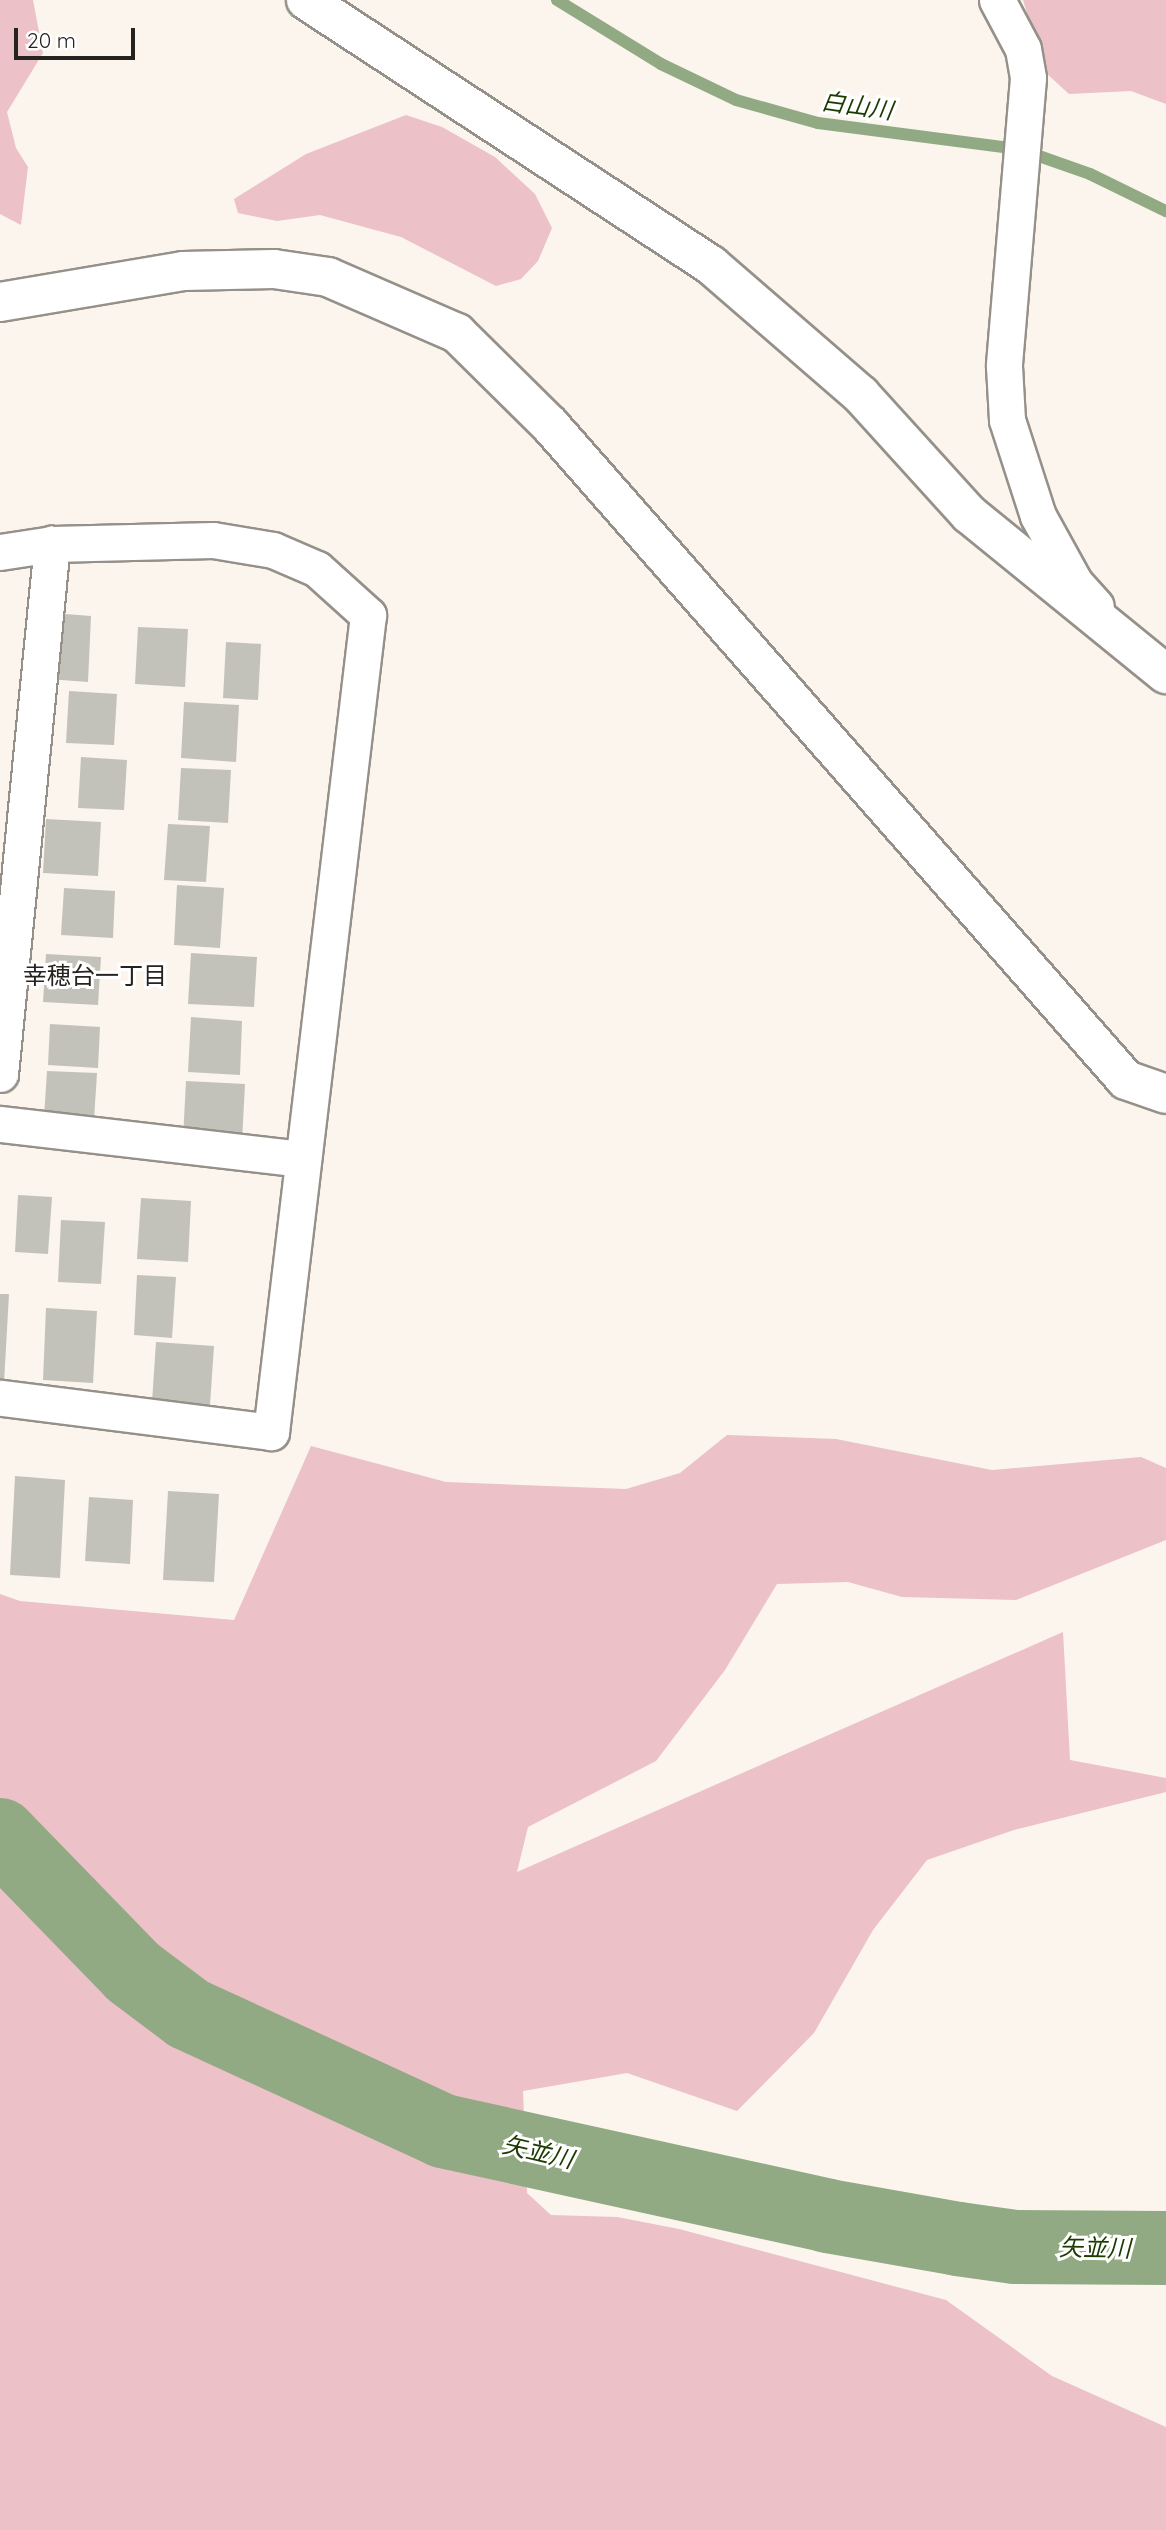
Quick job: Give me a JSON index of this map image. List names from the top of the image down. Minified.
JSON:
{"districts":["幸穂台一丁目"],"water":["白山川","矢並川"],"scale_bar":"20 m"}
